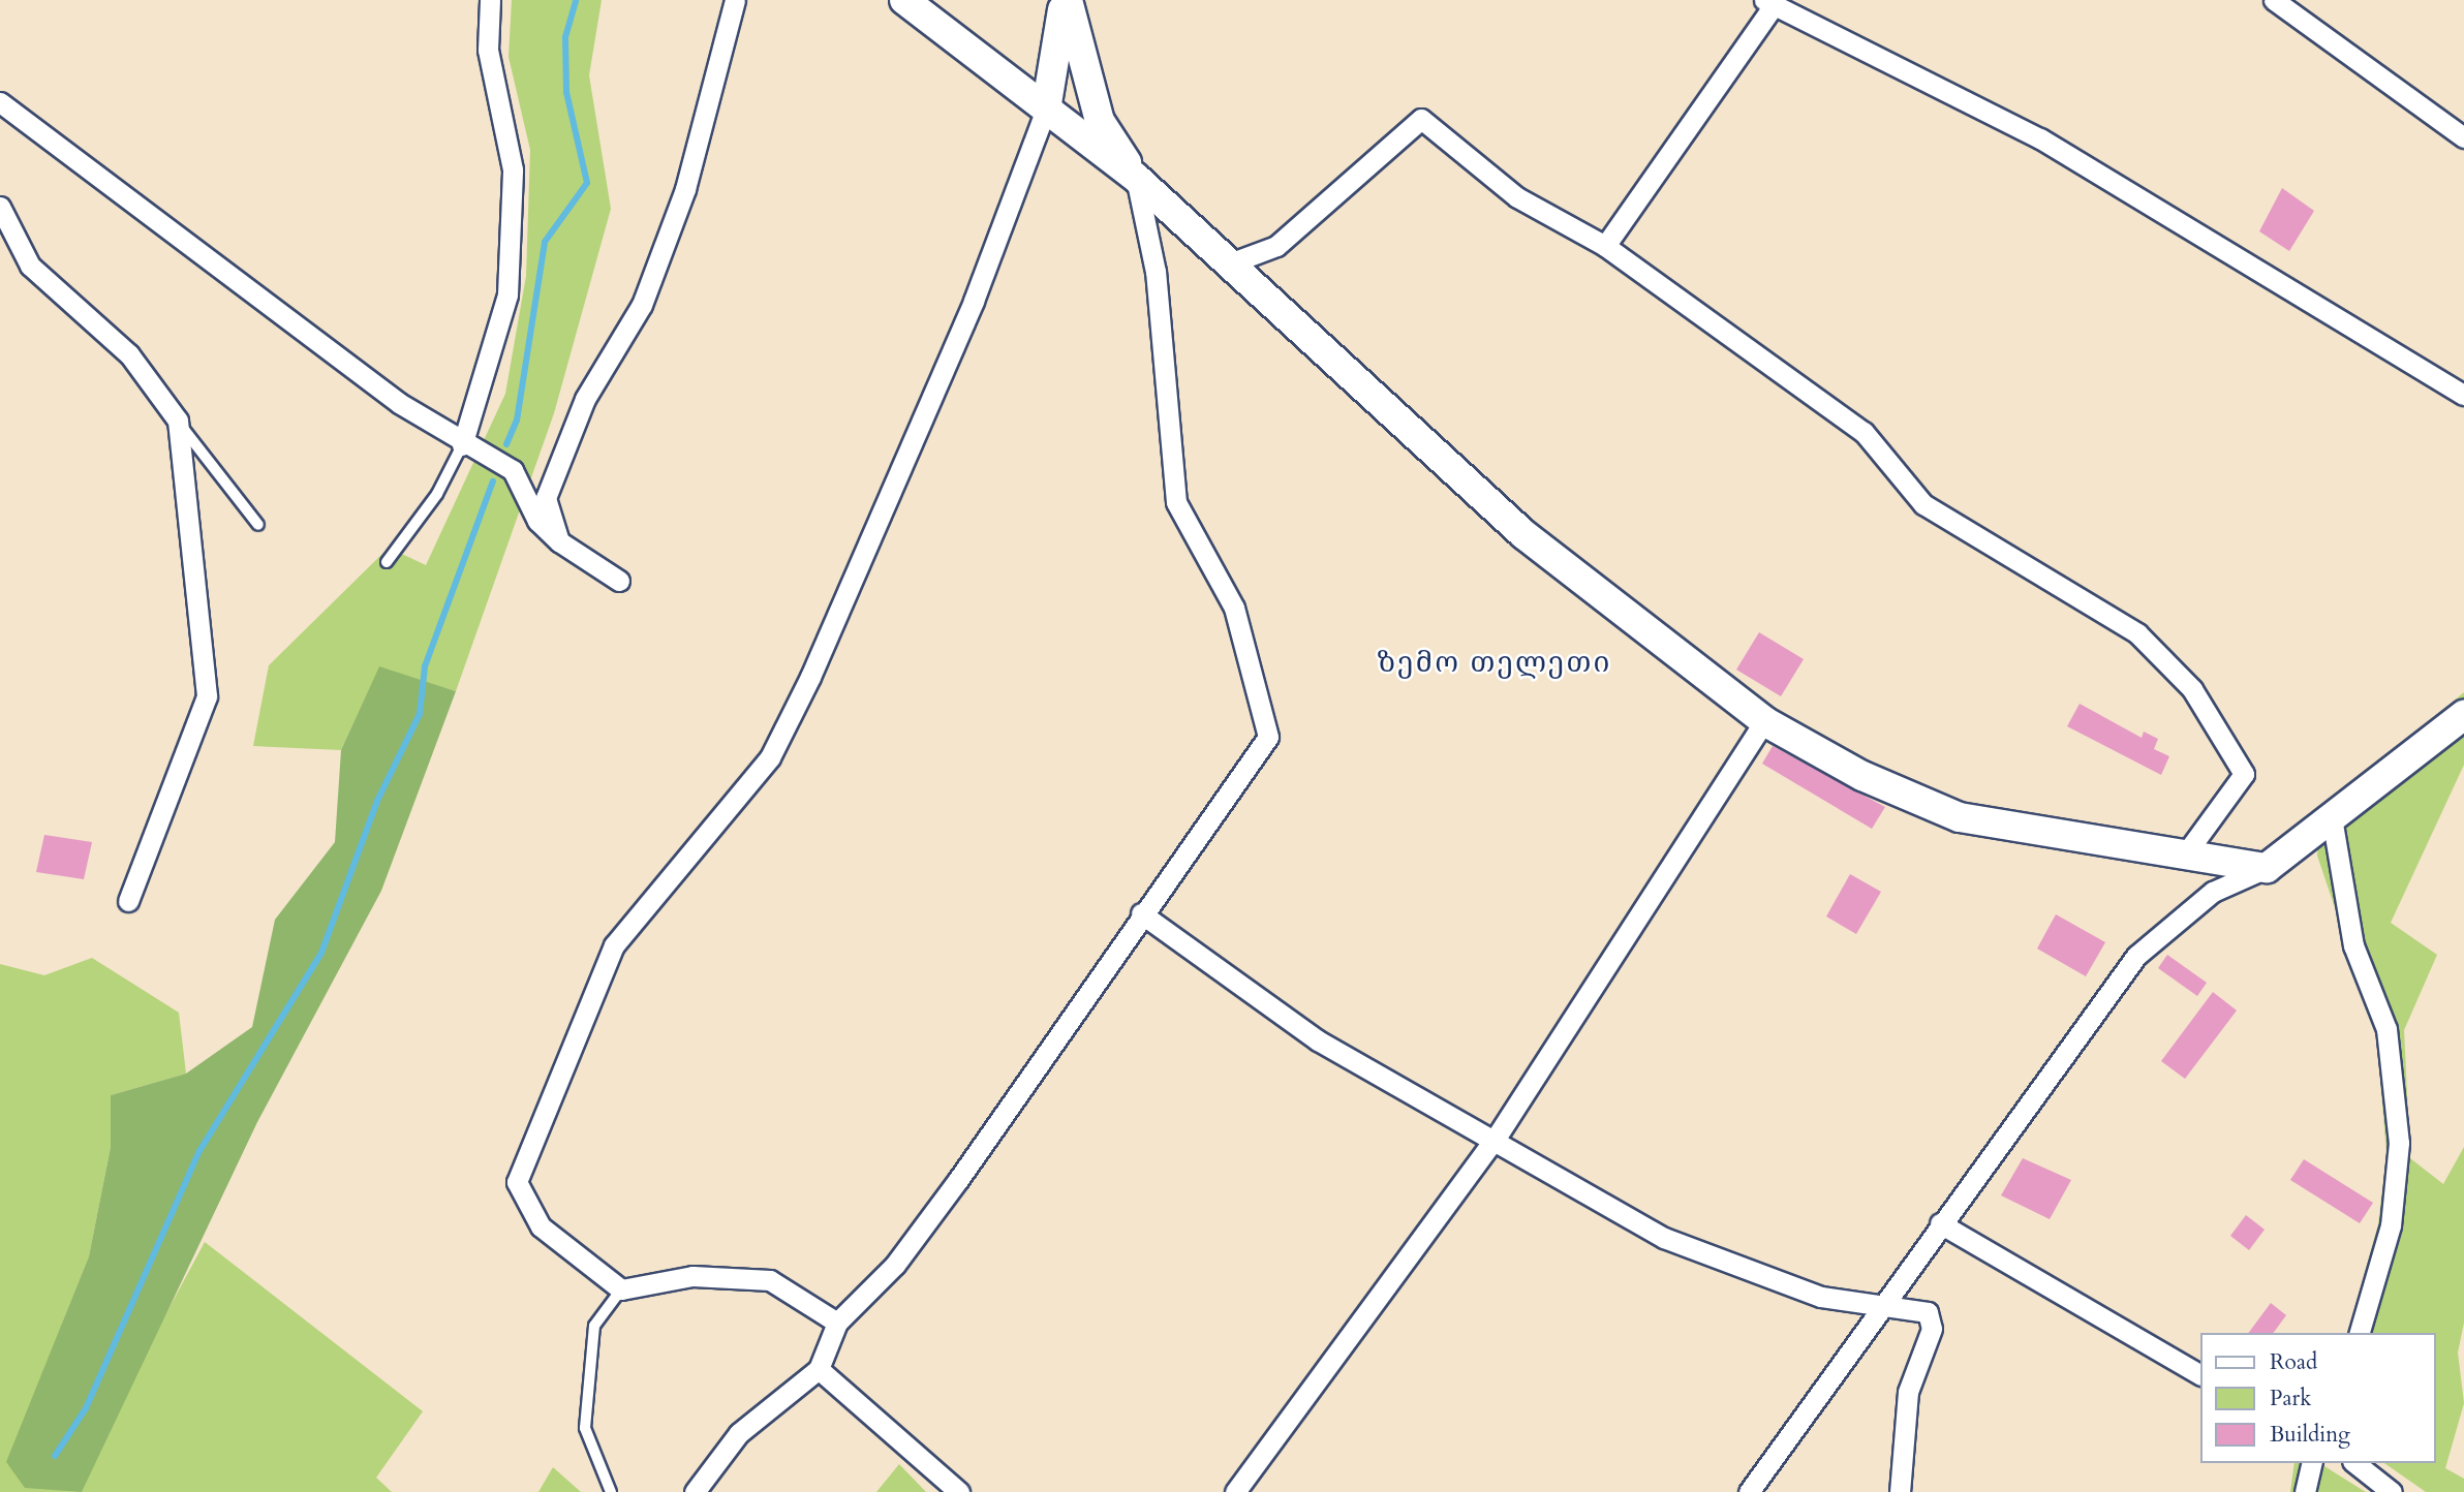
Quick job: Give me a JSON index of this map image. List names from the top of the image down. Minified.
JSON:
{"districts":["ზემო თელეთი"],"legend":["Road","Park","Building"]}
